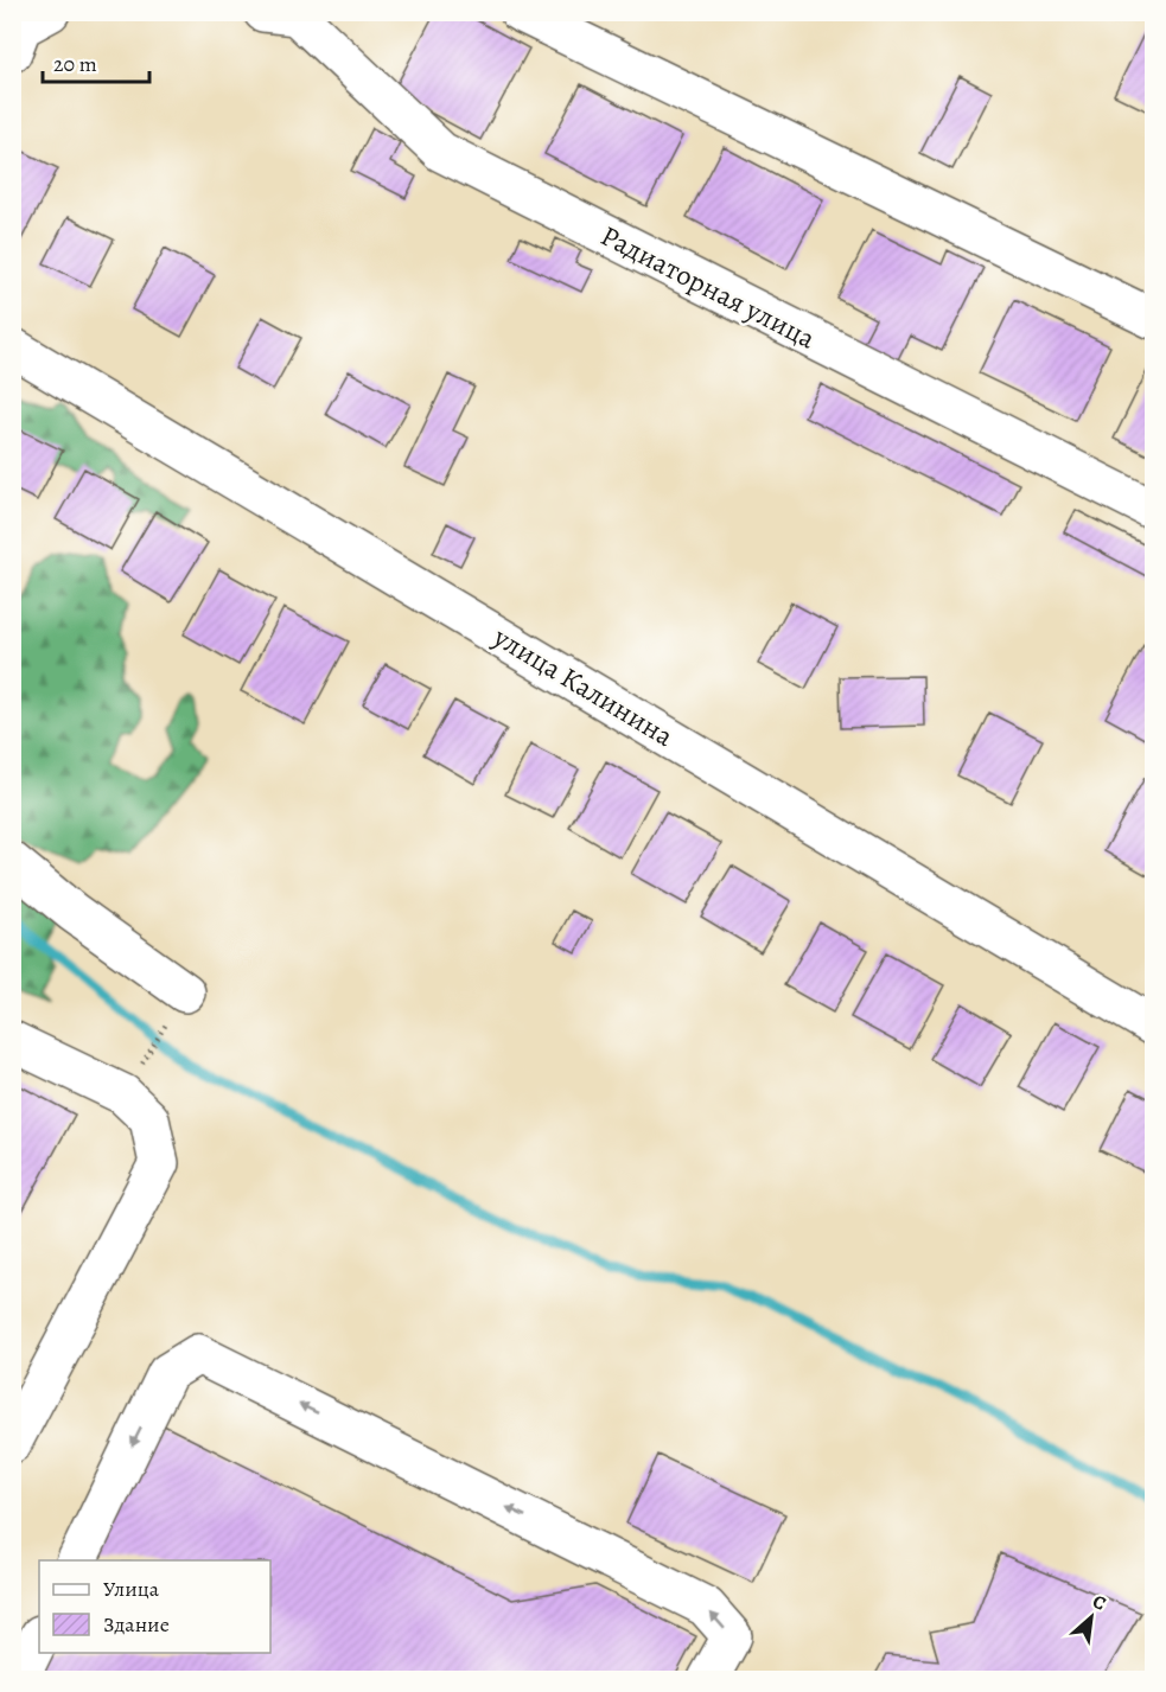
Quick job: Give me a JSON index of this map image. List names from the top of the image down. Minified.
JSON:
{"streets":{"street":["Радиаторная улица","улица Калинина"]},"legend":["Улица","Здание"],"scale_bar":"20 m","north":"top right"}
